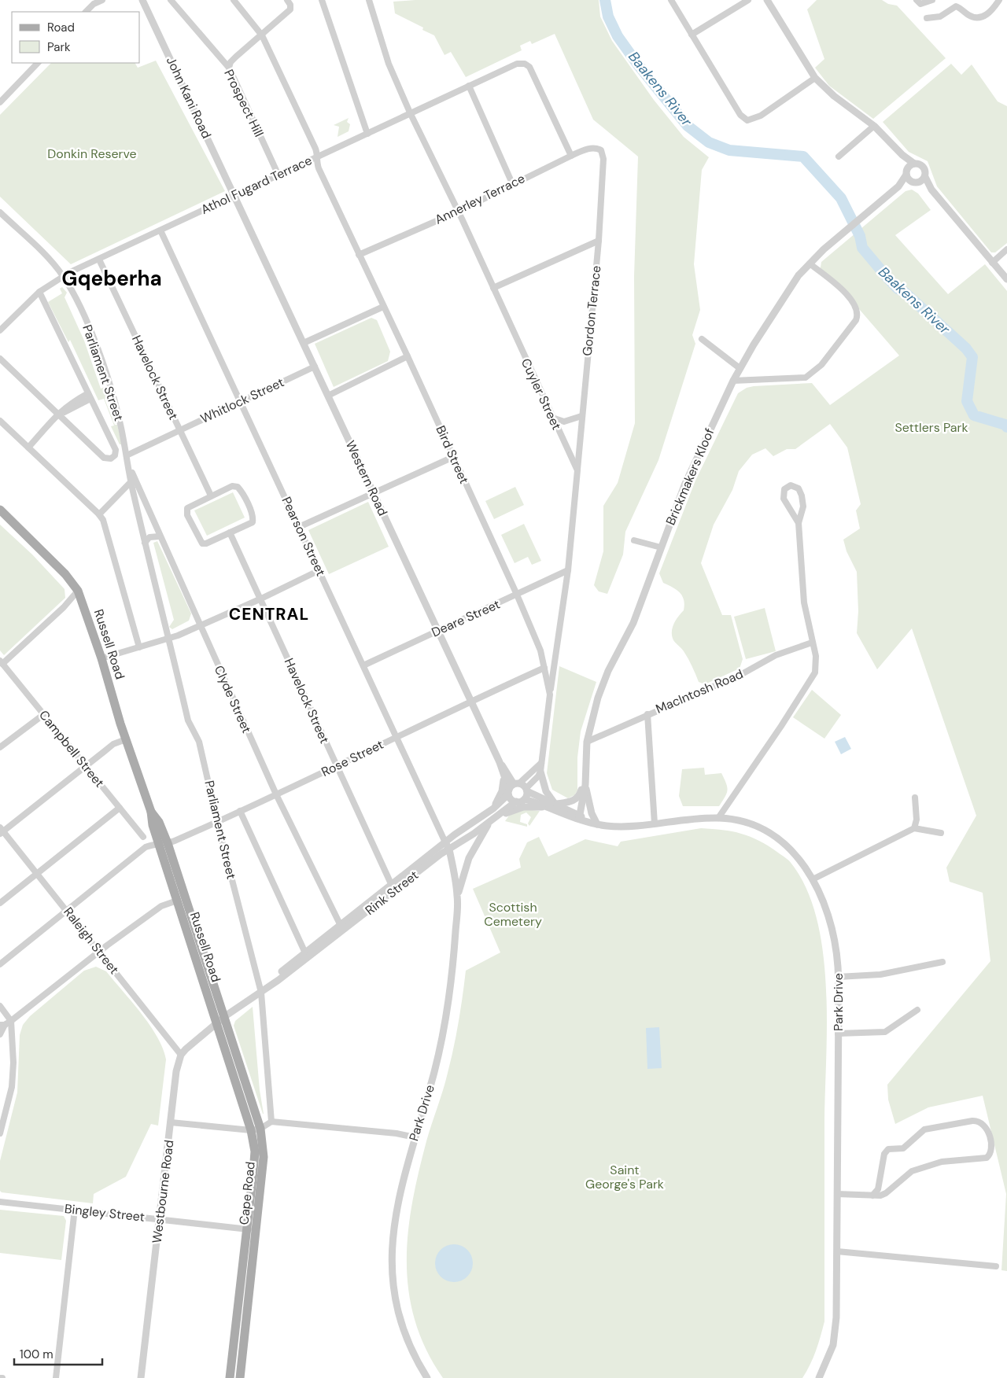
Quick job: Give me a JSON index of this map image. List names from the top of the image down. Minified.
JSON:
{"streets":{"main road":["Russell Road","Cape Road"],"street":["John Kani Road","Prospect Hill","Athol Fugard Terrace","Annerley Terrace","Gordon Terrace","Parliament Street","Havelock Street","Cuyler Street","Whitlock Street","Bird Street","Brickmakers Kloof","Western Road","Pearson Street","Deare Street","MacIntosh Road","Clyde Street","Campbell Street","Rose Street","Rink Street","Raleigh Street","Park Drive","Westbourne Road","Bingley Street"]},"crossings":[["John Kani Road","Athol Fugard Terrace"],["John Kani Road","Western Road"],["Prospect Hill","Athol Fugard Terrace"],["Athol Fugard Terrace","Annerley Terrace"],["Athol Fugard Terrace","Parliament Street"],["Athol Fugard Terrace","Havelock Street"],["Athol Fugard Terrace","Cuyler Street"],["Athol Fugard Terrace","Bird Street"],["Athol Fugard Terrace","Western Road"],["Athol Fugard Terrace","Pearson Street"],["Annerley Terrace","Gordon Terrace"],["Annerley Terrace","Cuyler Street"],["Annerley Terrace","Bird Street"],["Gordon Terrace","Cuyler Street"],["Parliament Street","Whitlock Street"],["Parliament Street","Clyde Street"],["Parliament Street","Rose Street"],["Parliament Street","Rink Street"],["Havelock Street","Whitlock Street"],["Havelock Street","Rose Street"],["Havelock Street","Rink Street"],["Whitlock Street","Western Road"],["Whitlock Street","Pearson Street"],["Bird Street","Deare Street"],["Bird Street","Rose Street"],["Brickmakers Kloof","MacIntosh Road"],["Brickmakers Kloof","Park Drive"],["Western Road","Deare Street"],["Western Road","Rose Street"],["Western Road","Rink Street"],["Western Road","Park Drive"],["Pearson Street","Deare Street"],["Pearson Street","Rose Street"],["Pearson Street","Rink Street"],["Pearson Street","Park Drive"],["Russell Road","Rose Street"],["Russell Road","Rink Street"],["Russell Road","Cape Road"],["Clyde Street","Rose Street"],["Clyde Street","Rink Street"],["Rose Street","Raleigh Street"],["Rink Street","Park Drive"],["Rink Street","Cape Road"],["Raleigh Street","Westbourne Road"],["Westbourne Road","Bingley Street"],["Cape Road","Bingley Street"]],"districts":["Gqeberha","CENTRAL"],"water":["Baakens River"],"parks":["Donkin Reserve","Settlers Park","Scottish Cemetery","Saint George's Park"],"legend":["Road","Park"],"scale_bar":"100 m"}
